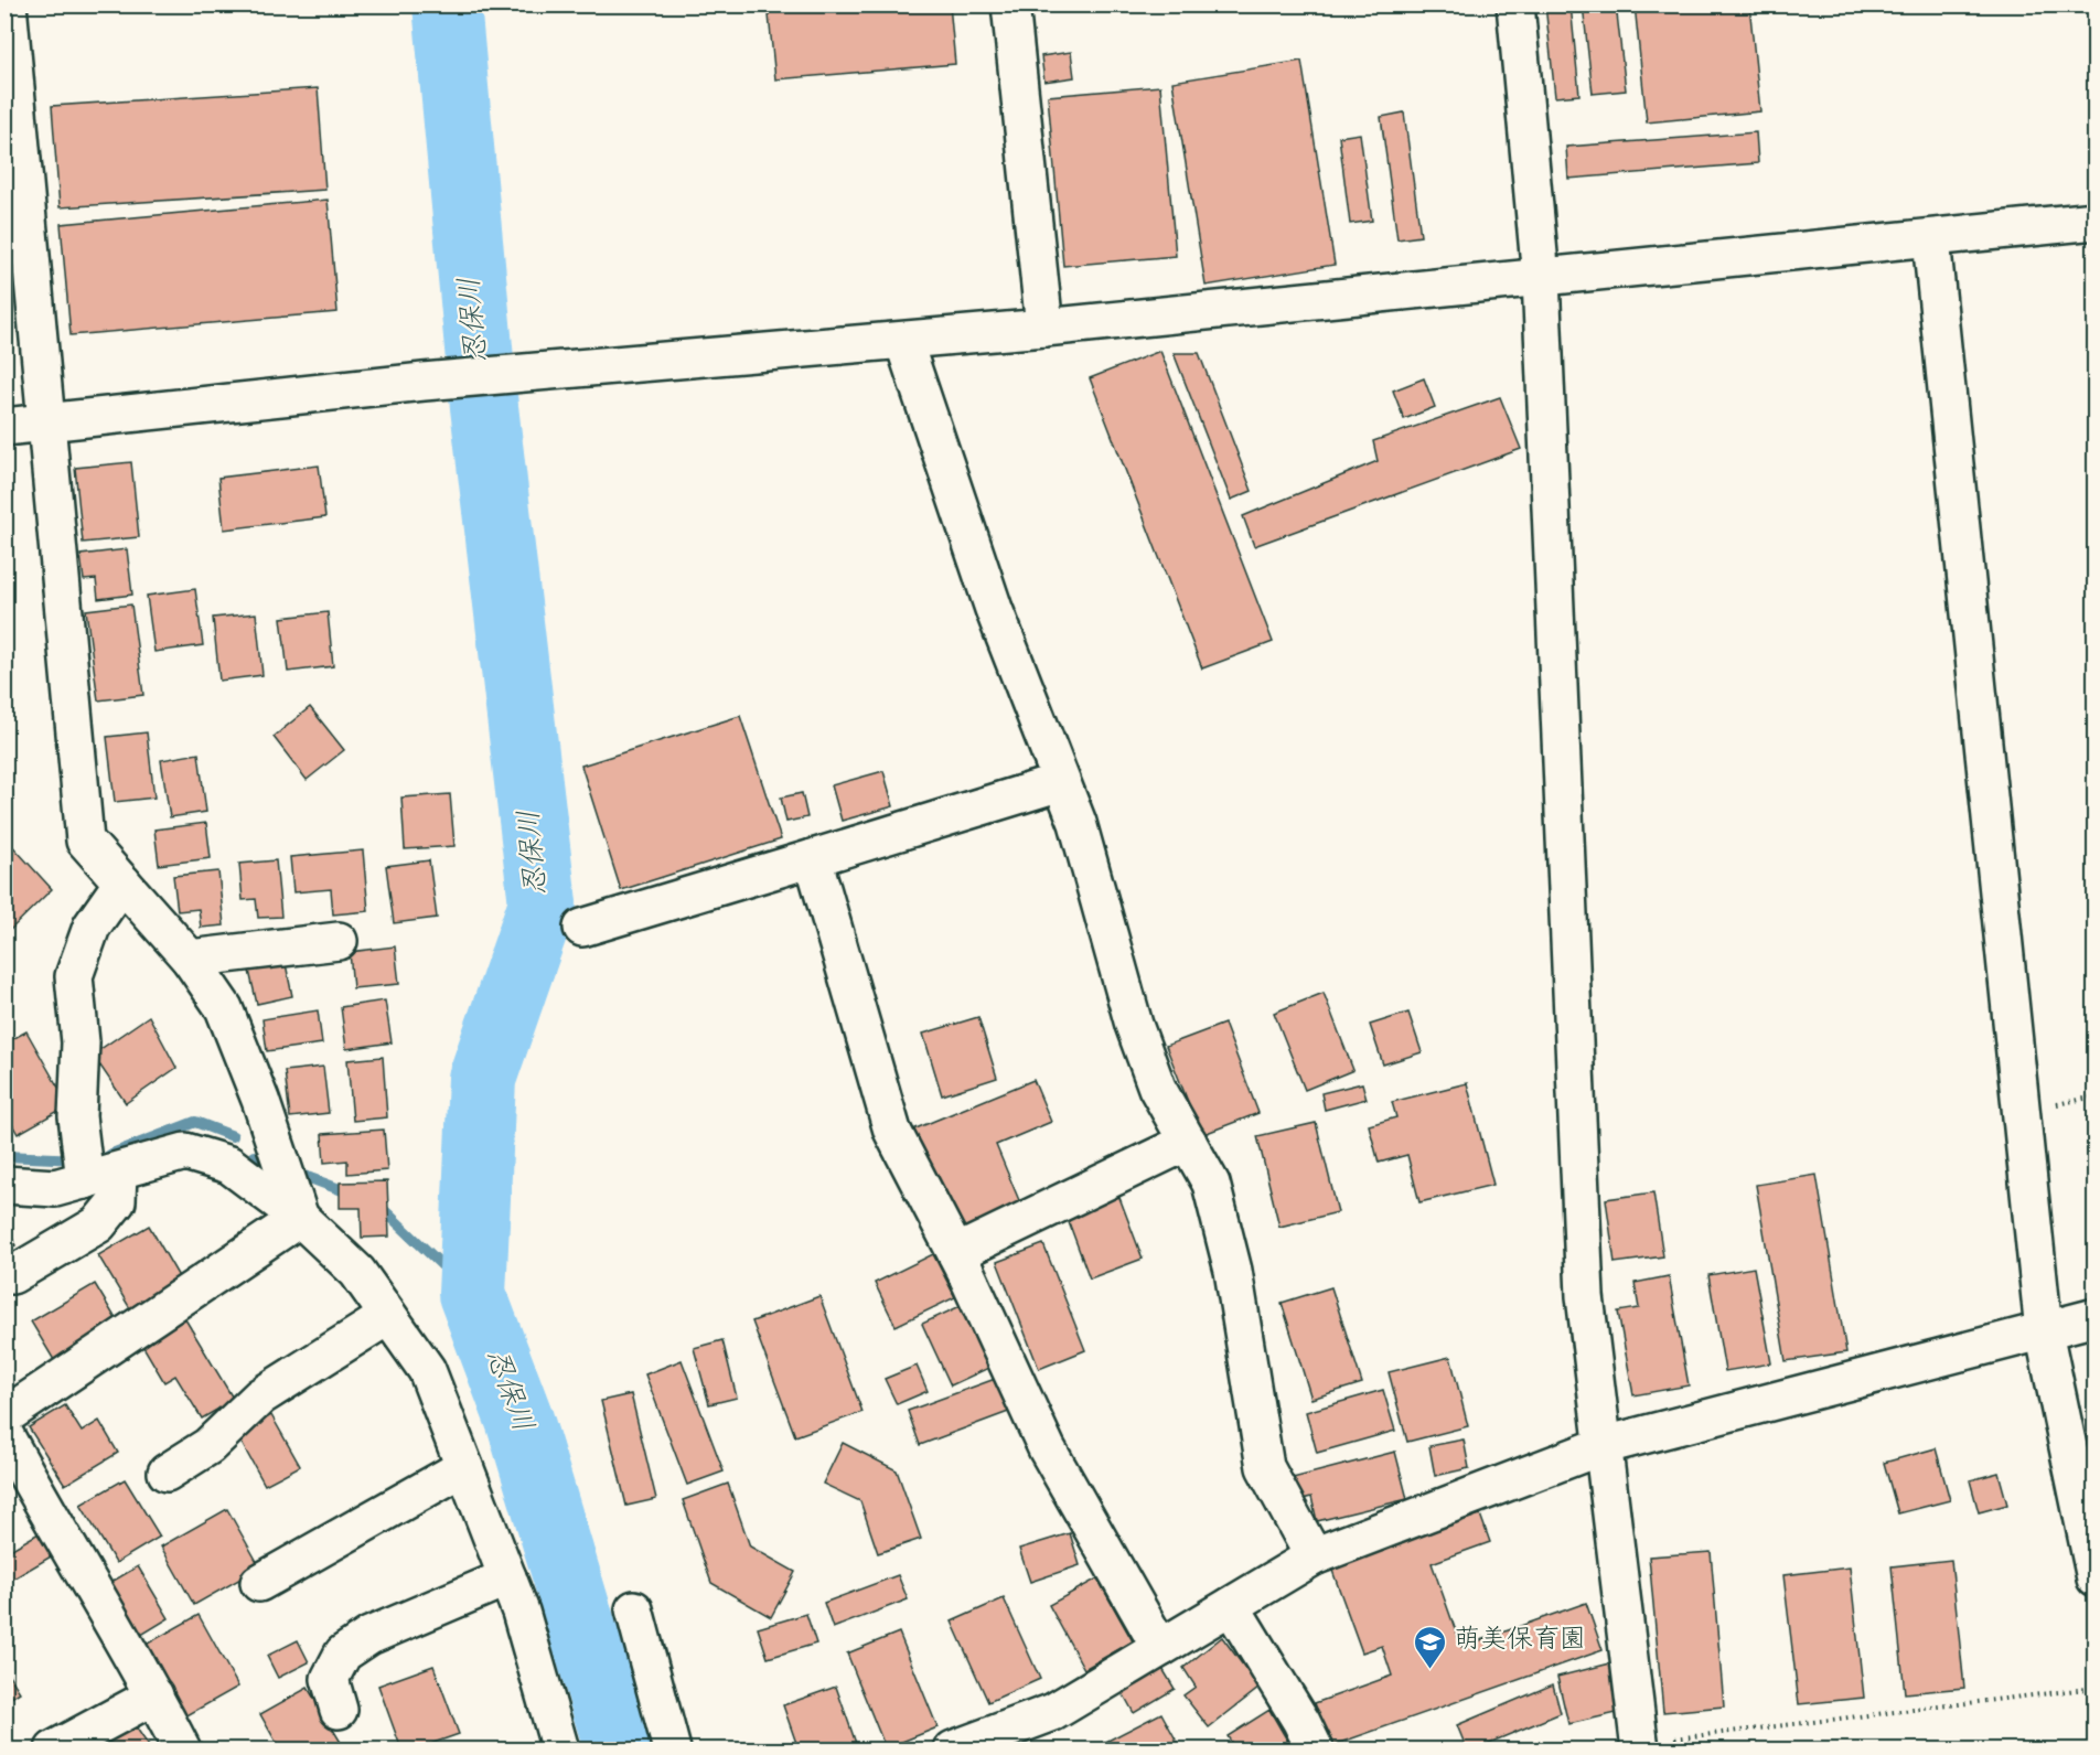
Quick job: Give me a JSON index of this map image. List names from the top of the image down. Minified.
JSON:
{"water":["忍保川"],"places":{"school or university":["萌美保育園"]}}
